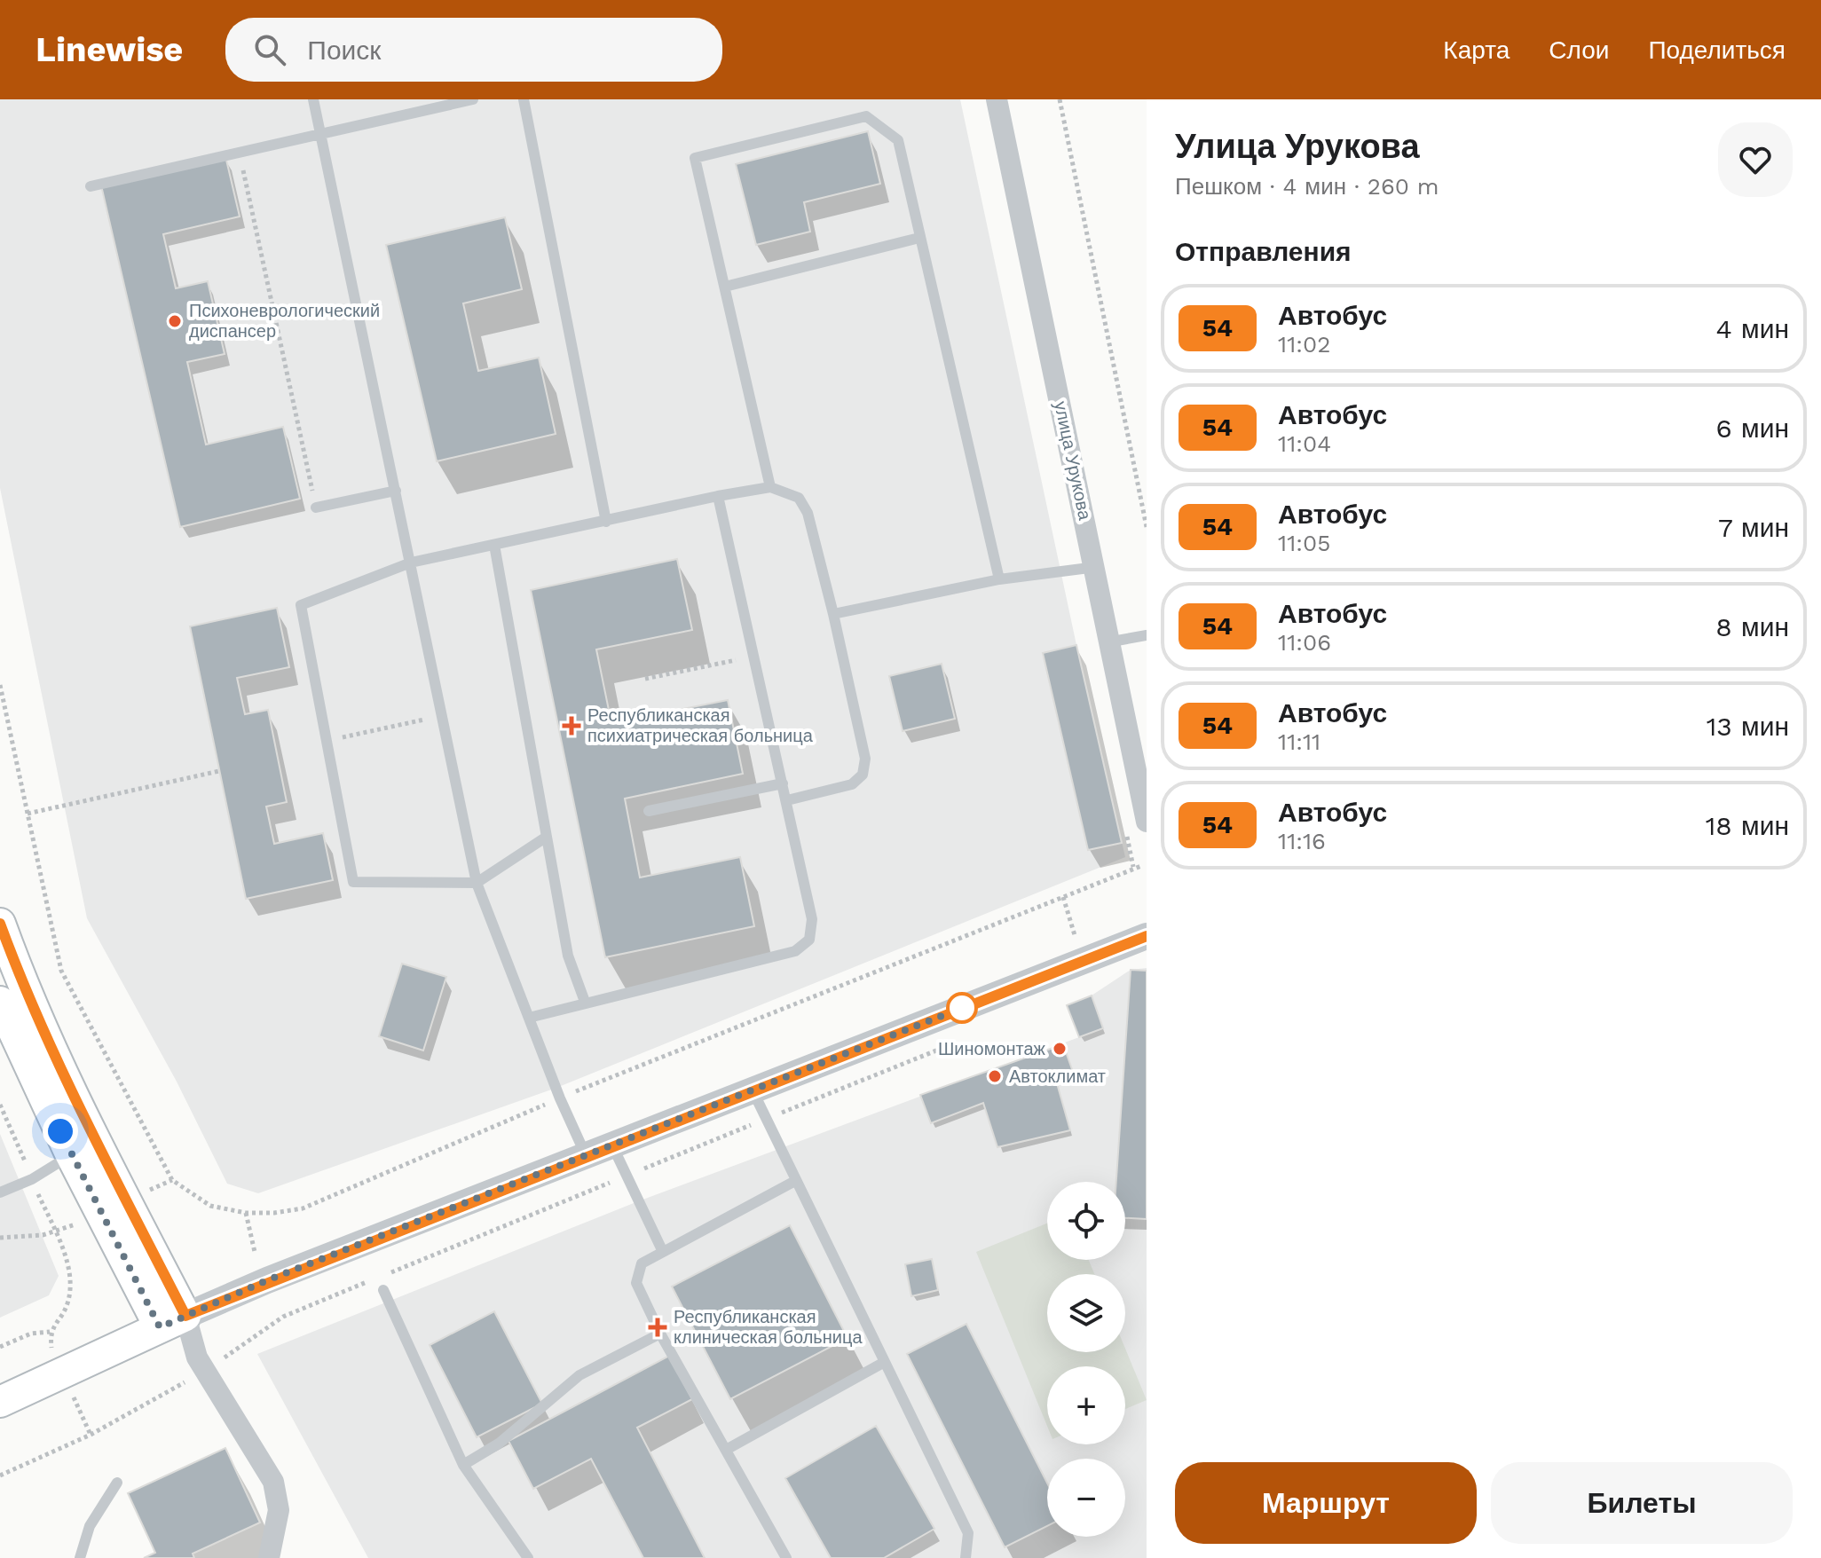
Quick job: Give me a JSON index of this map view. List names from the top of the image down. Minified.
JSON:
{"streets":{"street":["улица Урукова"]},"places":{"other":["Психоневрологический диспансер","Шиномонтаж","Автоклимат"],"health":["Республиканская психиатрическая больница","Республиканская клиническая больница"]},"lines":["bus line 54"],"page":{"header":"Linewise","search":"Поиск","nav":["Карта","Слои","Поделиться"],"heading":[["Улица Урукова","Пешком · 4 мин · 260 m"],"Отправления"],"list":[{"mark":"54","name":"Автобус","note":"11:02","value":"4 мин"},{"mark":"54","name":"Автобус","note":"11:04","value":"6 мин"},{"mark":"54","name":"Автобус","note":"11:05","value":"7 мин"},{"mark":"54","name":"Автобус","note":"11:06","value":"8 мин"},{"mark":"54","name":"Автобус","note":"11:11","value":"13 мин"},{"mark":"54","name":"Автобус","note":"11:16","value":"18 мин"}],"map_buttons":["+","−"],"buttons":["Маршрут","Билеты"]}}
